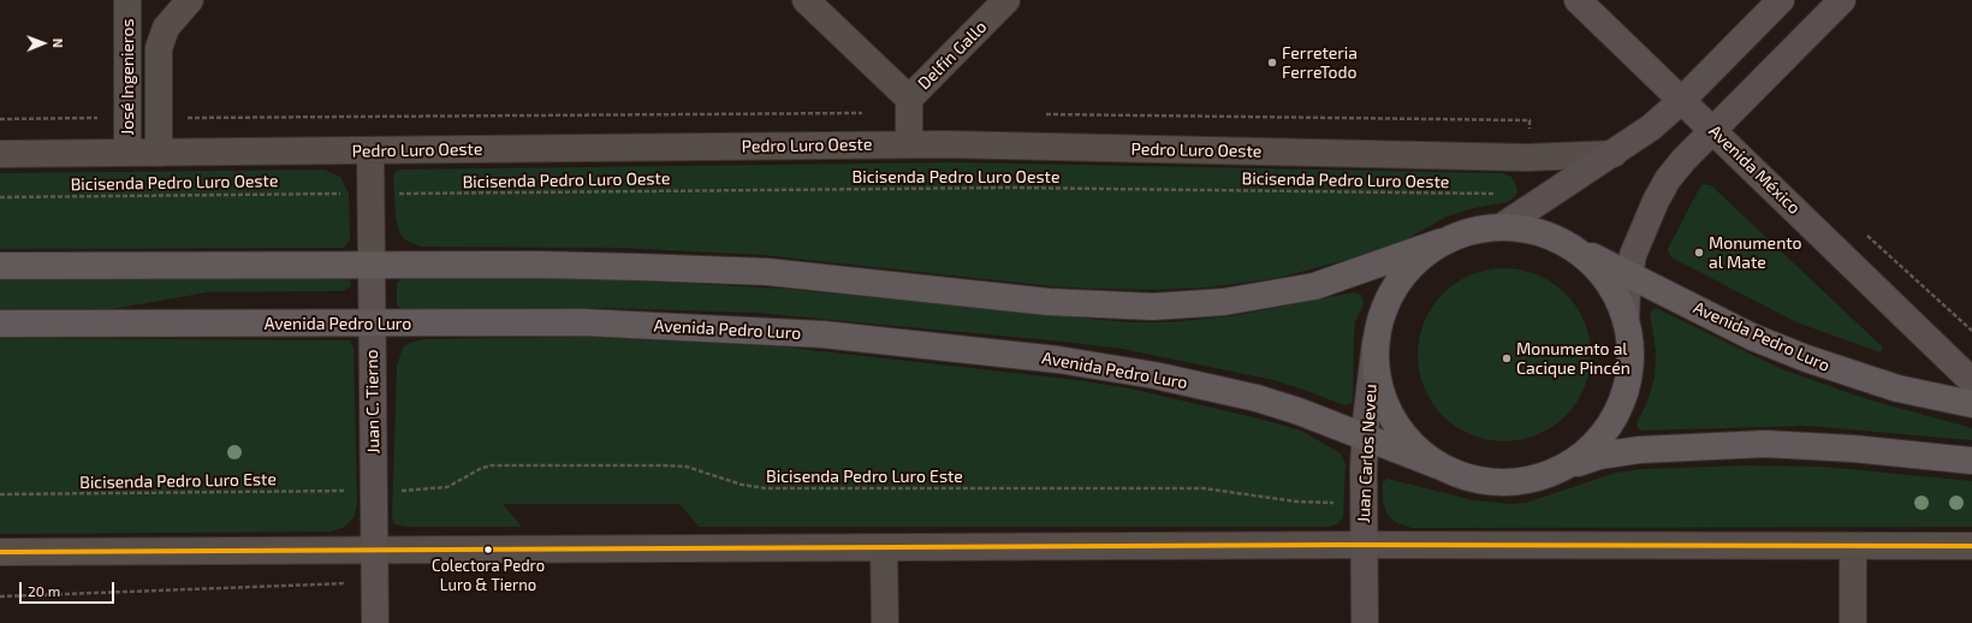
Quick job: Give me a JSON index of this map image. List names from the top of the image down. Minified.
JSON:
{"streets":{"main road":["Avenida México","Avenida Pedro Luro","Juan C. Tierno","Juan Carlos Neveu"],"street":["Delfín Gallo","José Ingenieros","Pedro Luro Oeste"],"path":["Bicisenda Pedro Luro Oeste","Bicisenda Pedro Luro Este"]},"crossings":[["Delfín Gallo","Pedro Luro Oeste"],["José Ingenieros","Pedro Luro Oeste"],["Pedro Luro Oeste","Juan C. Tierno"],["Avenida Pedro Luro","Juan C. Tierno"],["Avenida Pedro Luro","Juan Carlos Neveu"]],"places":["Ferreteria FerreTodo","Monumento al Mate","Monumento al Cacique Pincén","Colectora Pedro Luro & Tierno"],"scale_bar":"20 m","north":"right"}
